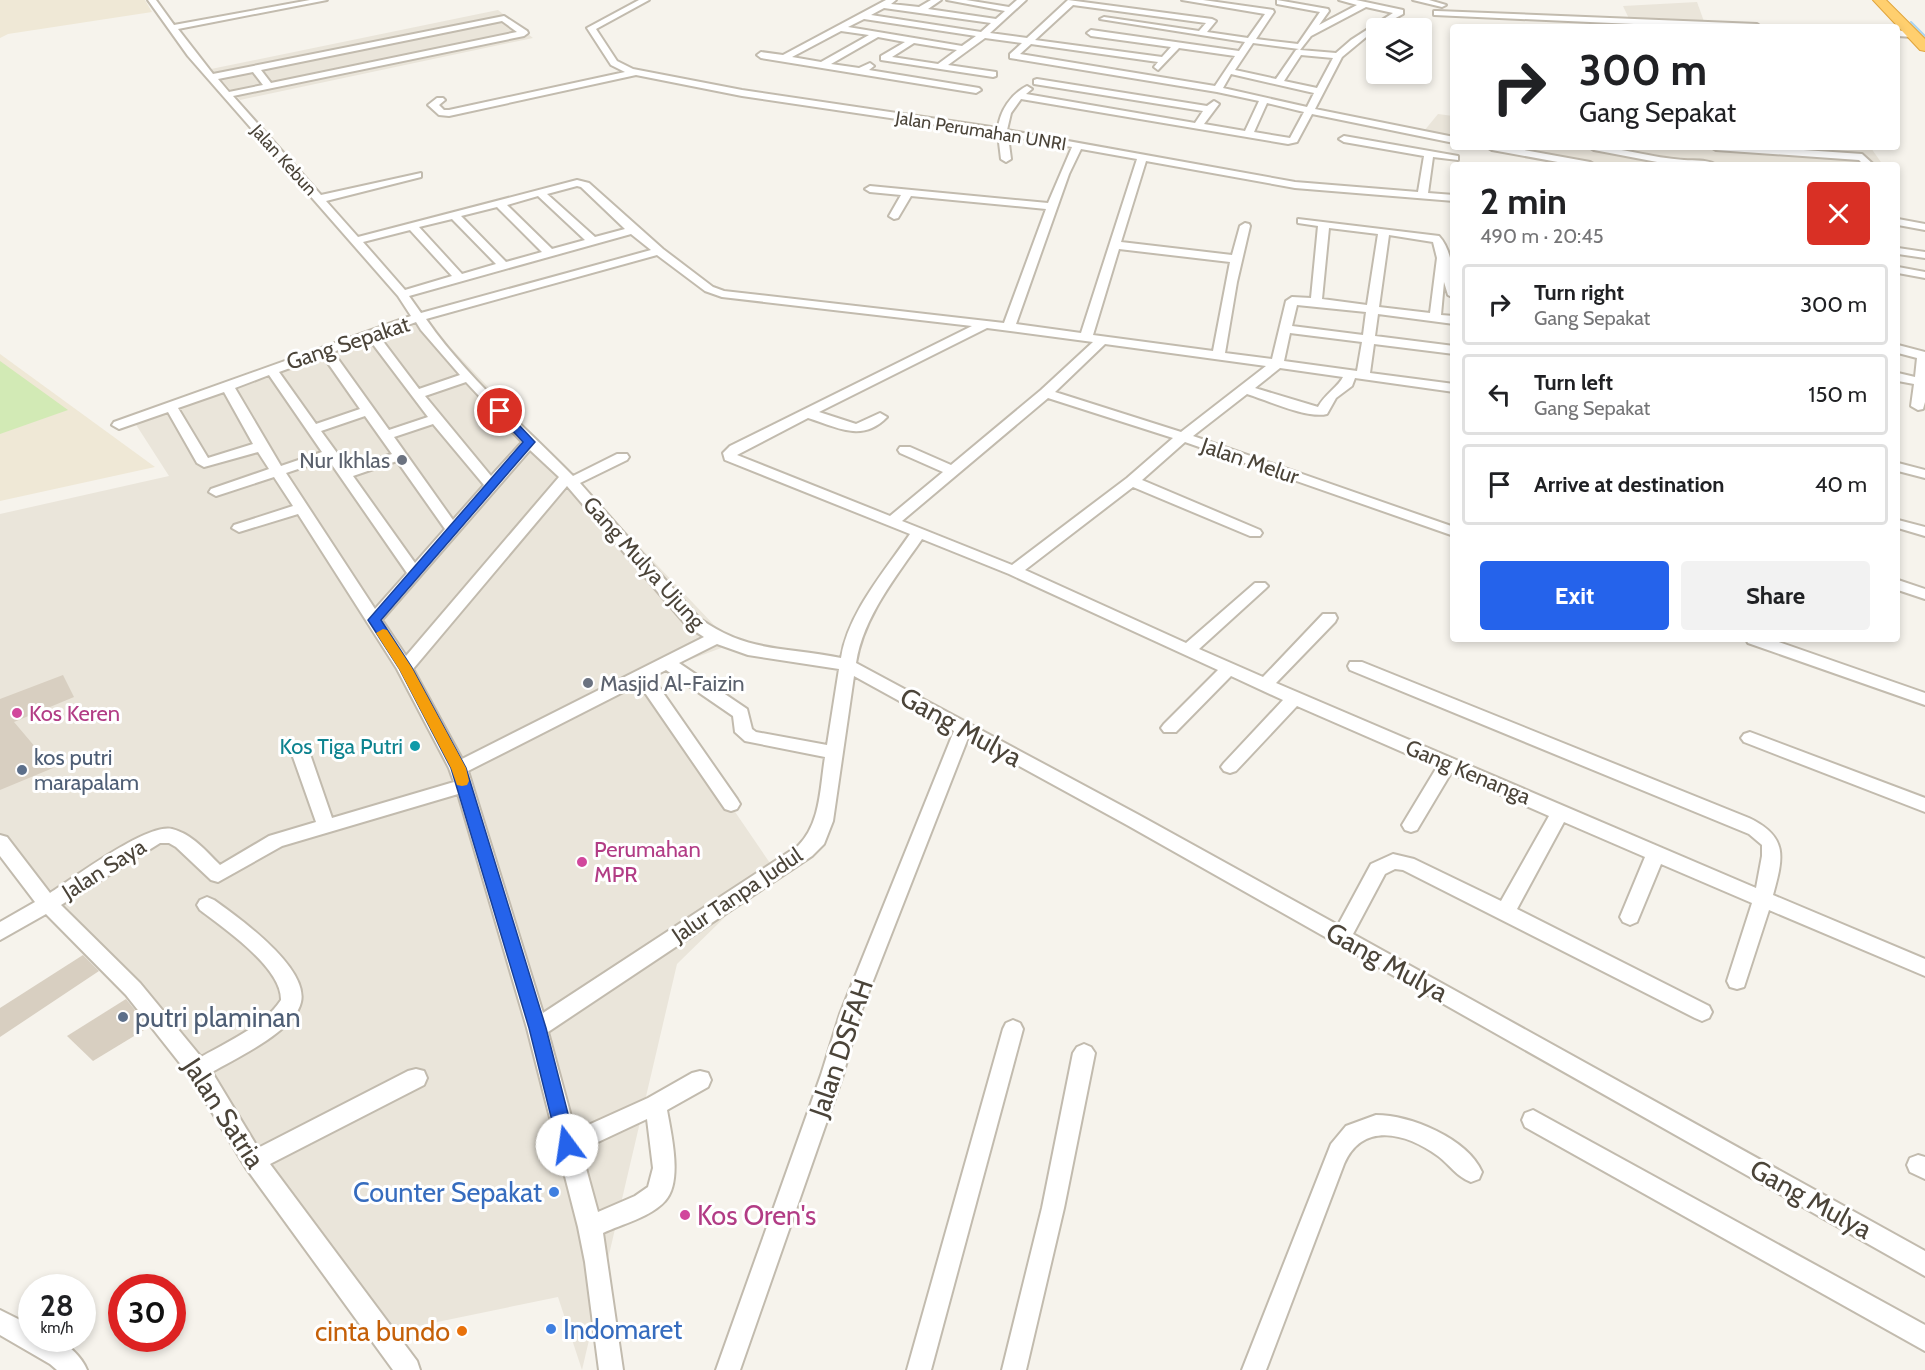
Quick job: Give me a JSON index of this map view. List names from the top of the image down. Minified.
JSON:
{"streets":{"street":["Jalan Perumahan UNRI","Jalan Kebun","Gang Sepakat","Jalan Melur","Gang Mulya Ujung","Gang Mulya","Gang Kenanga","Jalan Saya","Jalur Tanpa Judul","Jalan DSFAH","Jalan Satria"]},"crossings":[["Jalan Kebun","Gang Sepakat"],["Gang Sepakat","Gang Mulya Ujung"],["Gang Mulya Ujung","Gang Mulya"],["Gang Mulya Ujung","Jalur Tanpa Judul"],["Gang Mulya","Jalur Tanpa Judul"],["Gang Mulya","Jalan DSFAH"],["Gang Kenanga","Jalur Tanpa Judul"],["Jalan Saya","Jalan Satria"]],"places":["Nur Ikhlas","Masjid Al-Faizin","Kos Keren","Kos Tiga Putri","kos putri marapalam","Perumahan MPR","putri plaminan","Counter Sepakat","Kos Oren's","Indomaret","cinta bundo"],"page":{"turn":["300 m","Gang Sepakat"],"heading":["2 min","490 m · 20:45"],"list":[{"name":"Turn right","note":"Gang Sepakat","value":"300 m"},{"name":"Turn left","note":"Gang Sepakat","value":"150 m"},{"name":"Arrive at destination","value":"40 m"}],"buttons":["Exit","Share"],"speed":"28 km/h","limit":"30"}}
